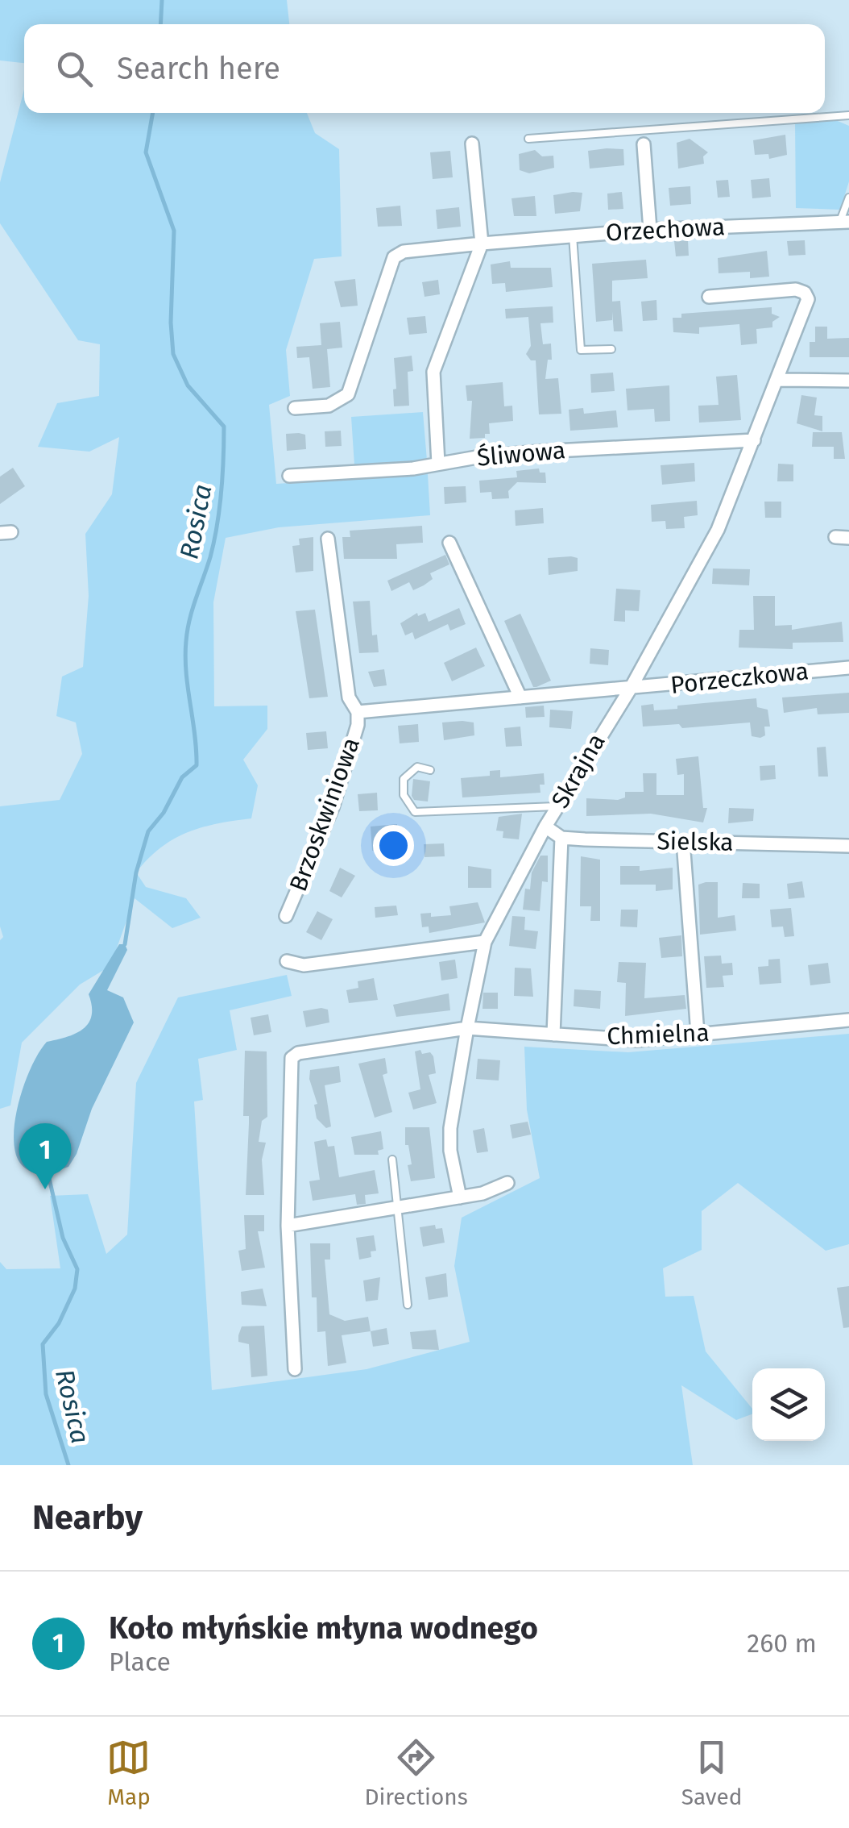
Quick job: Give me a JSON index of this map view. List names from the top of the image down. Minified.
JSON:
{"streets":{"street":["Orzechowa","Śliwowa","Porzeczkowa","Skrajna","Brzoskwiniowa","Sielska","Chmielna"]},"crossings":[["Śliwowa","Skrajna"],["Porzeczkowa","Skrajna"],["Porzeczkowa","Brzoskwiniowa"],["Skrajna","Brzoskwiniowa"],["Skrajna","Sielska"],["Skrajna","Chmielna"]],"water":["Rosica"],"page":{"search":"Search here","pins":"1","heading":"Nearby","list":[{"mark":"1","name":"Koło młyńskie młyna wodnego","note":"Place","value":"260 m"}],"nav":["Map","Directions","Saved"]}}
